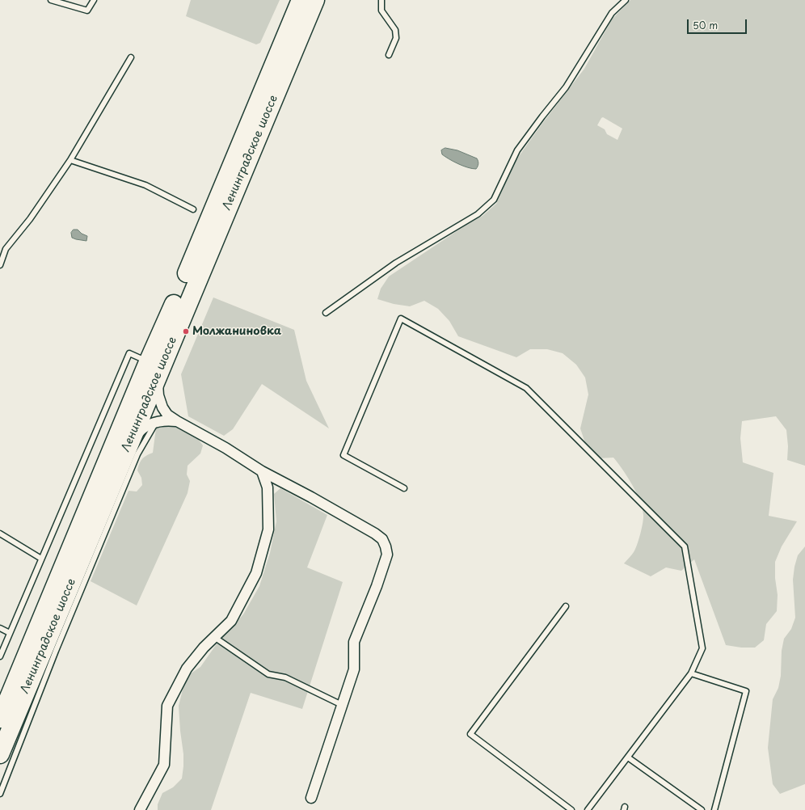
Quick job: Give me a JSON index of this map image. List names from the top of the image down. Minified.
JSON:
{"streets":{"highway":["Ленинградское шоссе"]},"places":["Молжаниновка"],"scale_bar":"50 m"}
